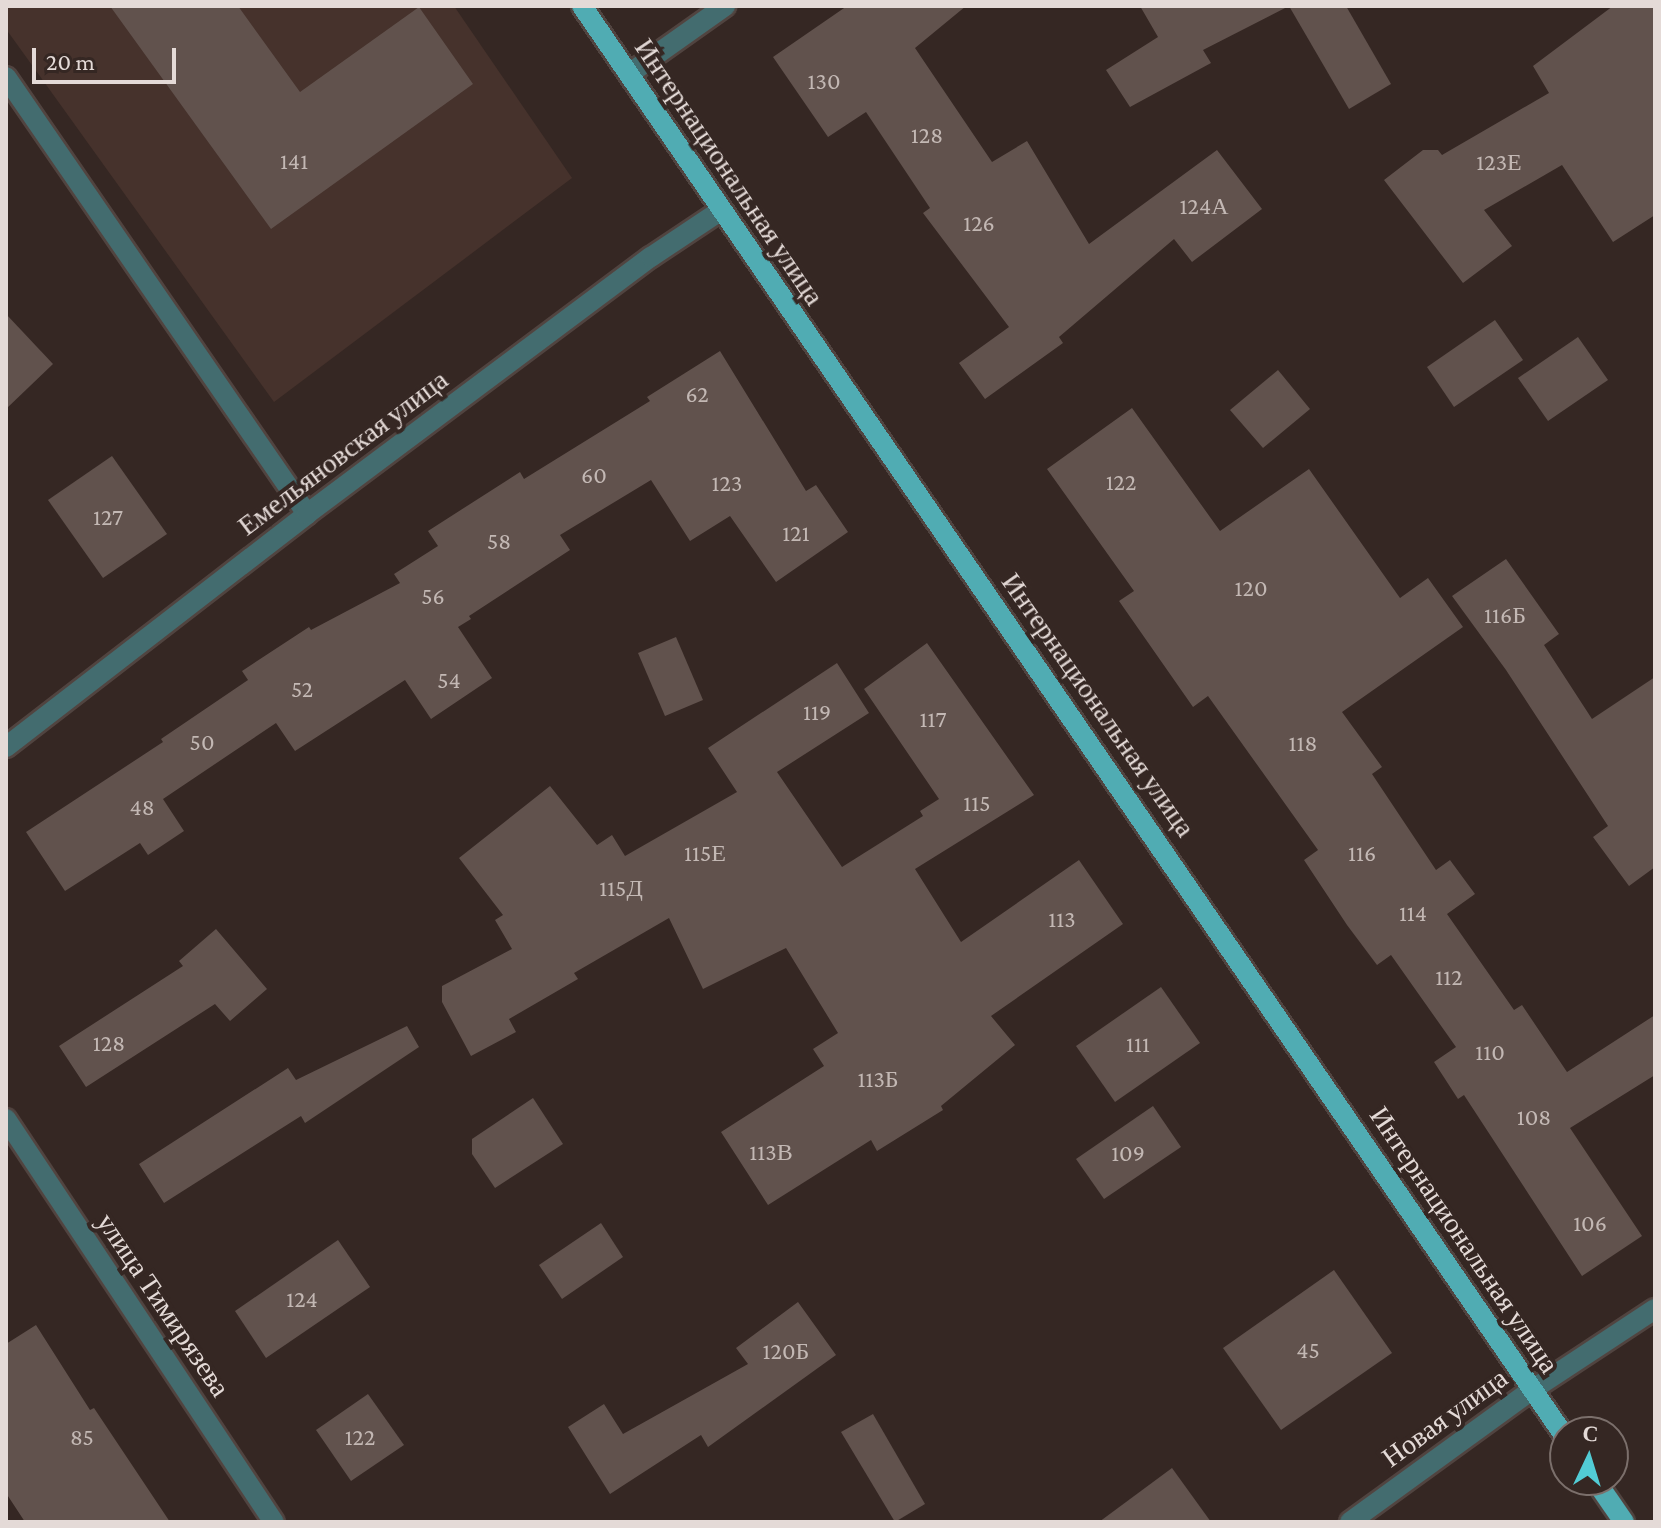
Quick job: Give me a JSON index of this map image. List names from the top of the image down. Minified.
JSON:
{"streets":{"main road":["Интернациональная улица"],"street":["Емельяновская улица","улица Тимирязева","Новая улица"]},"crossings":[["Интернациональная улица","Емельяновская улица"],["Интернациональная улица","Новая улица"]],"house_numbers":["130","128","141","123Е","124А","126","62","60","122","123","127","121","58","120","56","116Б","54","52","119","117","50","118","115","48","115Е","116","115Д","114","113","112","128","111","110","113Б","108","113В","109","106","124","45","120Б","85","122"],"scale_bar":"20 m","north":"top"}
